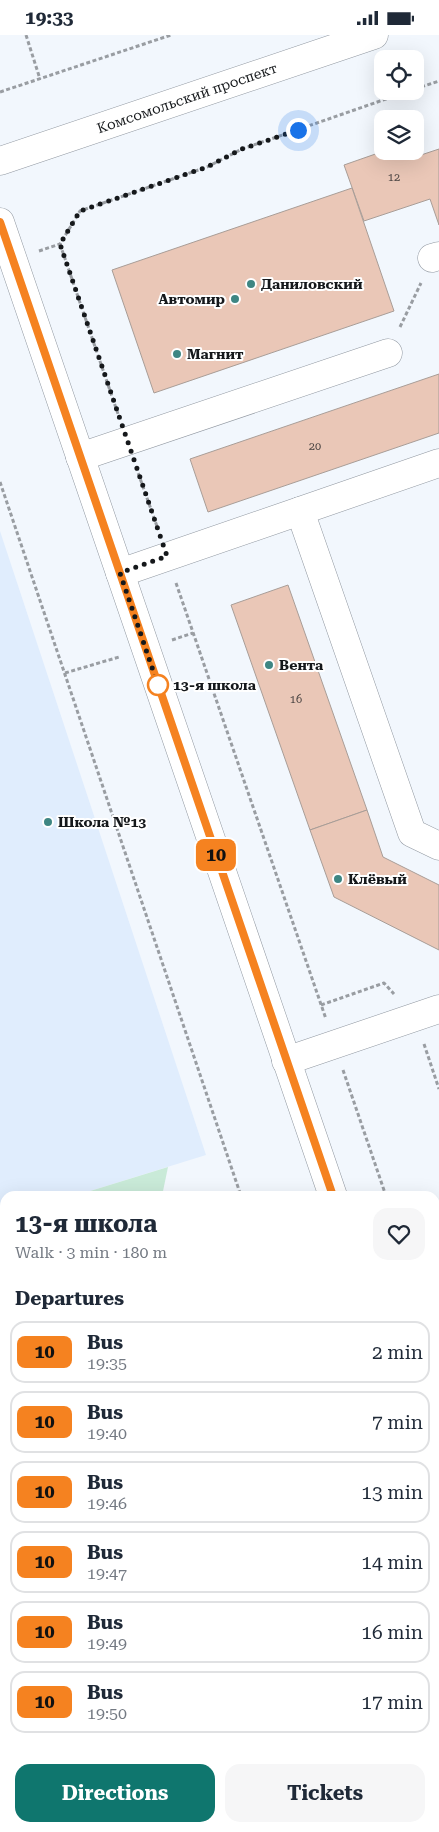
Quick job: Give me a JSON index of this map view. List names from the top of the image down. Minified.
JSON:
{"streets":{"street":["Комсомольский проспект"]},"places":["Даниловский","Автомир","Магнит","Вента","13-я школа","Школа №13","Клёвый"],"lines":["bus line 10"],"house_numbers":["12","20","16"],"page":{"status":"19:33","on_map":"10","heading":[["13-я школа","Walk · 3 min · 180 m"],"Departures"],"list":[{"mark":"10","name":"Bus","note":"19:35","value":"2 min"},{"mark":"10","name":"Bus","note":"19:40","value":"7 min"},{"mark":"10","name":"Bus","note":"19:46","value":"13 min"},{"mark":"10","name":"Bus","note":"19:47","value":"14 min"},{"mark":"10","name":"Bus","note":"19:49","value":"16 min"},{"mark":"10","name":"Bus","note":"19:50","value":"17 min"}],"buttons":["Directions","Tickets"]}}
